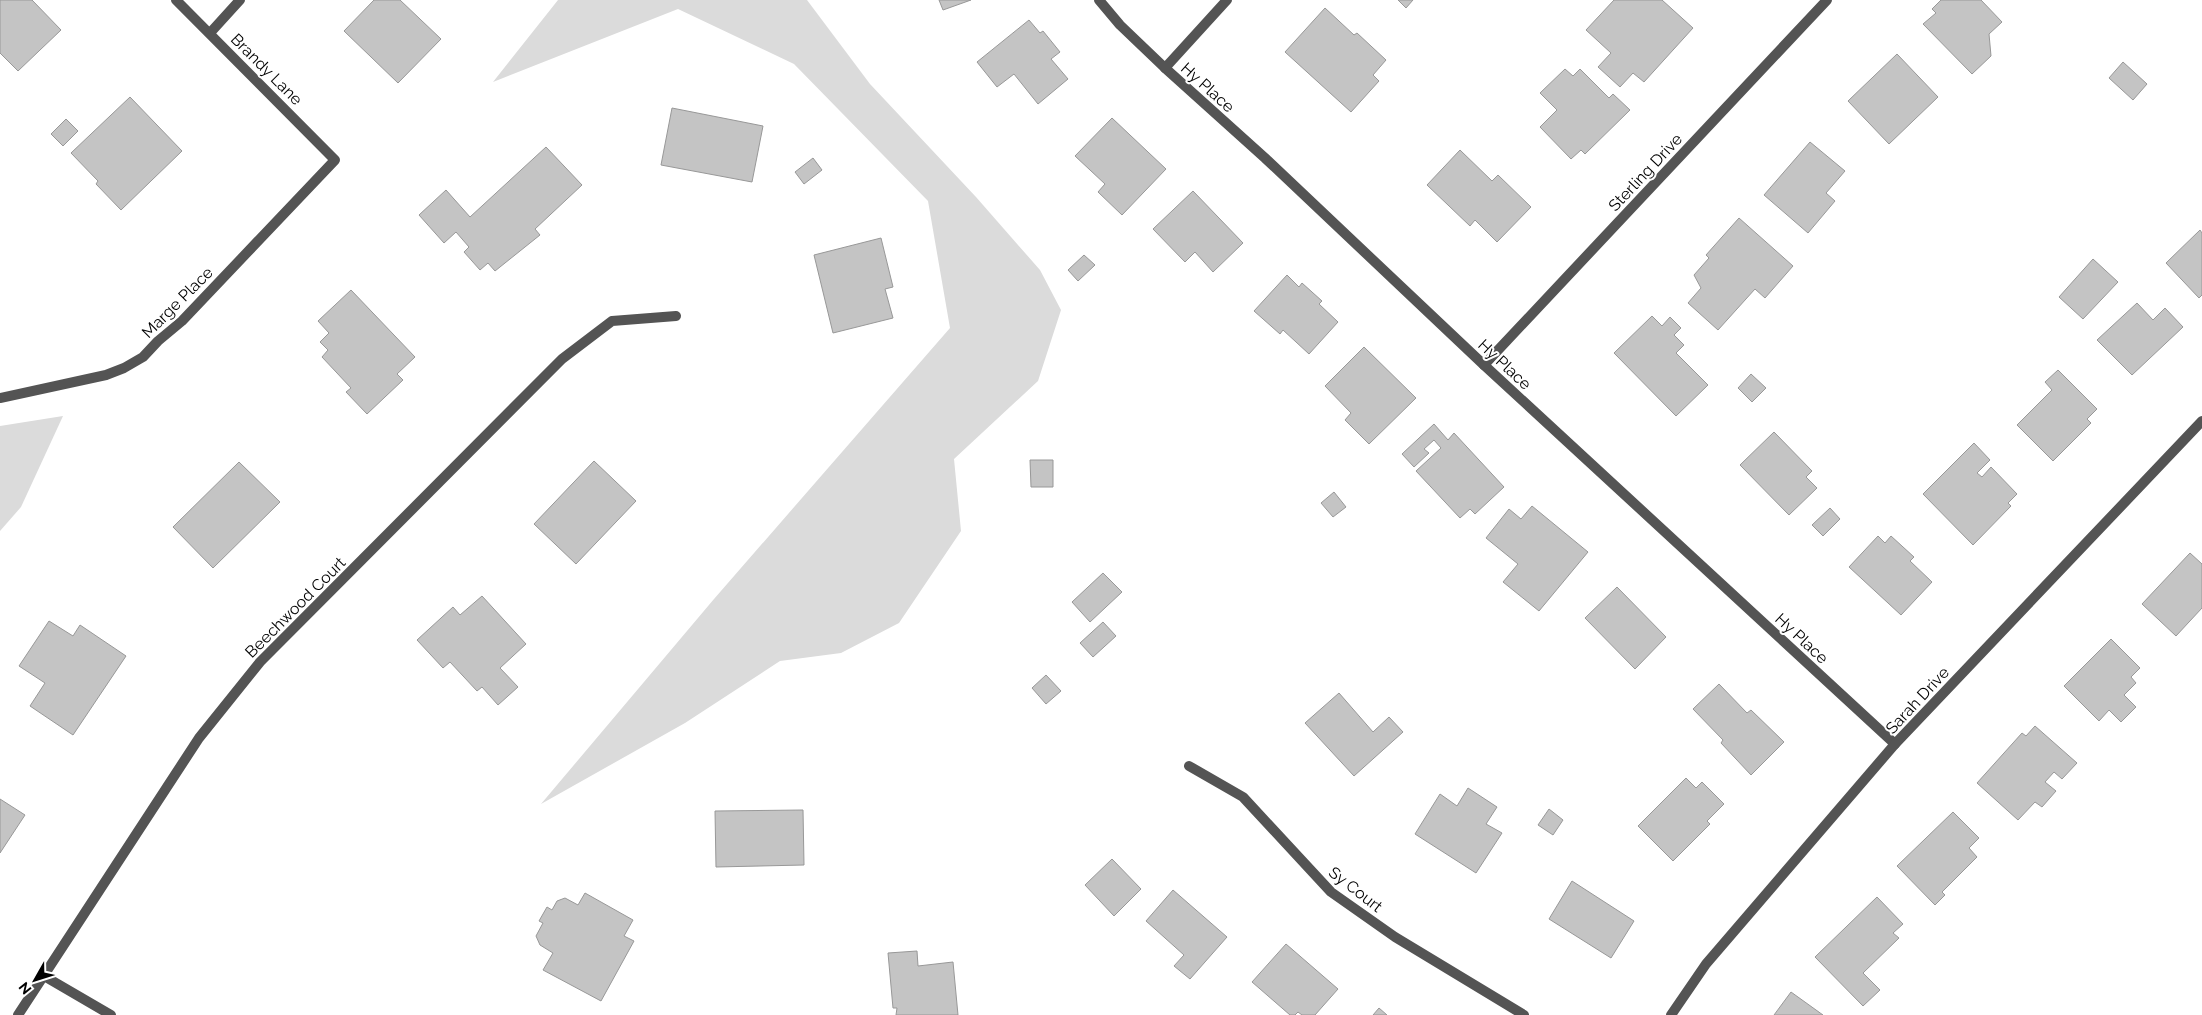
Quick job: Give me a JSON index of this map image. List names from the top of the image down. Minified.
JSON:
{"streets":{"street":["Brandy Lane","Hy Place","Sterling Drive","Marge Place","Beechwood Court","Sarah Drive","Sy Court"]},"crossings":[["Brandy Lane","Marge Place"],["Hy Place","Sterling Drive"],["Hy Place","Sarah Drive"]],"north":"bottom left"}
